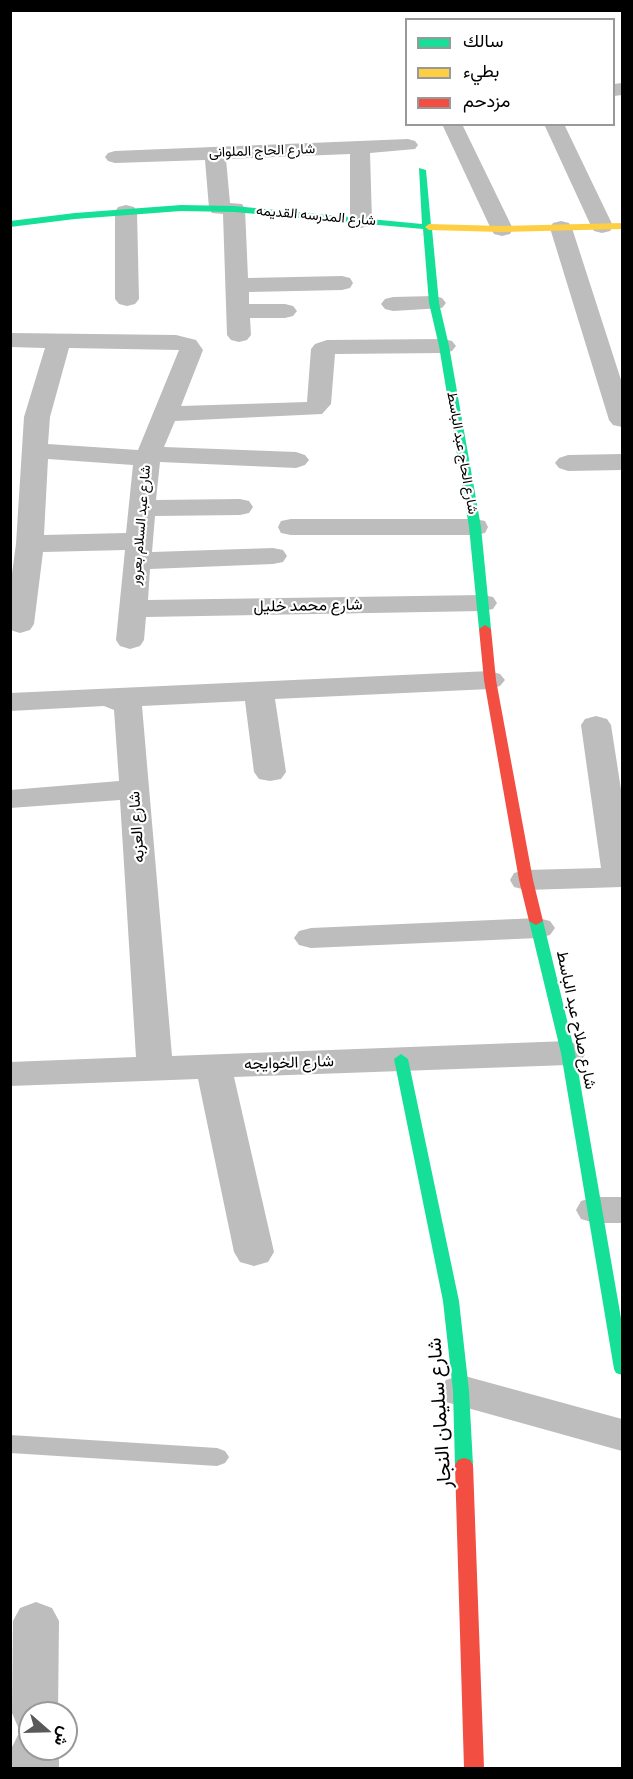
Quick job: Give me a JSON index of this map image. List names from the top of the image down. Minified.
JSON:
{"streets":{"street":["شارع الحاج الملوانى","شارع المدرسه القديمه","شارع الحاج عبد الباسط","شارع عبد السلام بعرور","شارع محمد خليل","شارع العزبه","شارع صلاح عبد الباسط","شارع الخوايجه","شارع سليمان النجار"]},"crossings":[["شارع المدرسه القديمه","شارع الحاج عبد الباسط"],["شارع الحاج عبد الباسط","شارع محمد خليل"],["شارع الحاج عبد الباسط","شارع صلاح عبد الباسط"],["شارع عبد السلام بعرور","شارع محمد خليل"],["شارع العزبه","شارع الخوايجه"],["شارع صلاح عبد الباسط","شارع الخوايجه"],["شارع الخوايجه","شارع سليمان النجار"]],"legend":["سالك","بطيء","مزدحم"],"north":"right"}
